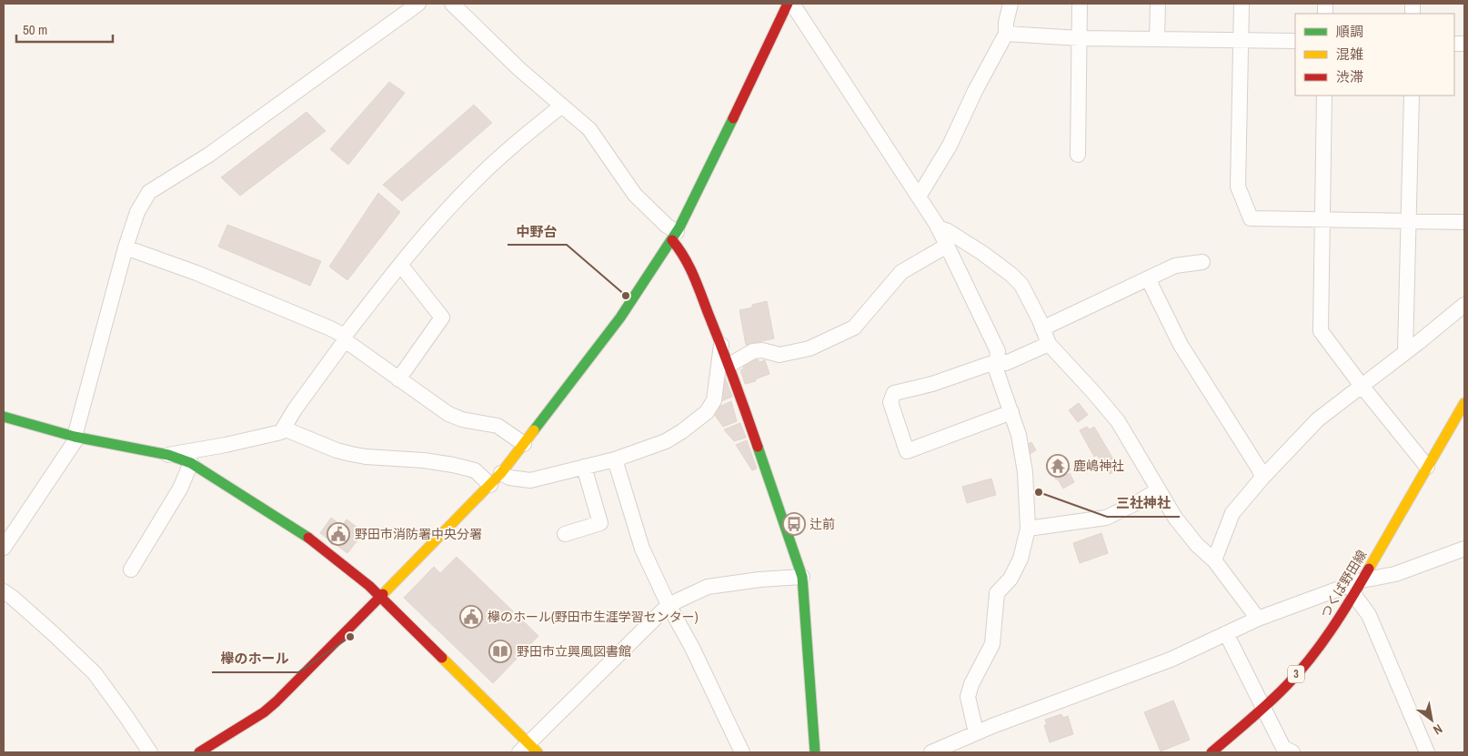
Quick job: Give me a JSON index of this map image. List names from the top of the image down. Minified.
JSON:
{"streets":{"street":["つくば野田線","3"]},"places":{"other":["中野台","三社神社","欅のホール"],"temple":["鹿嶋神社"],"bus stop":["辻前"],"public building":["野田市消防署中央分署","欅のホール(野田市生涯学習センター)"],"library":["野田市立興風図書館"]},"legend":["順調","混雑","渋滞"],"scale_bar":"50 m","north":"bottom right"}
